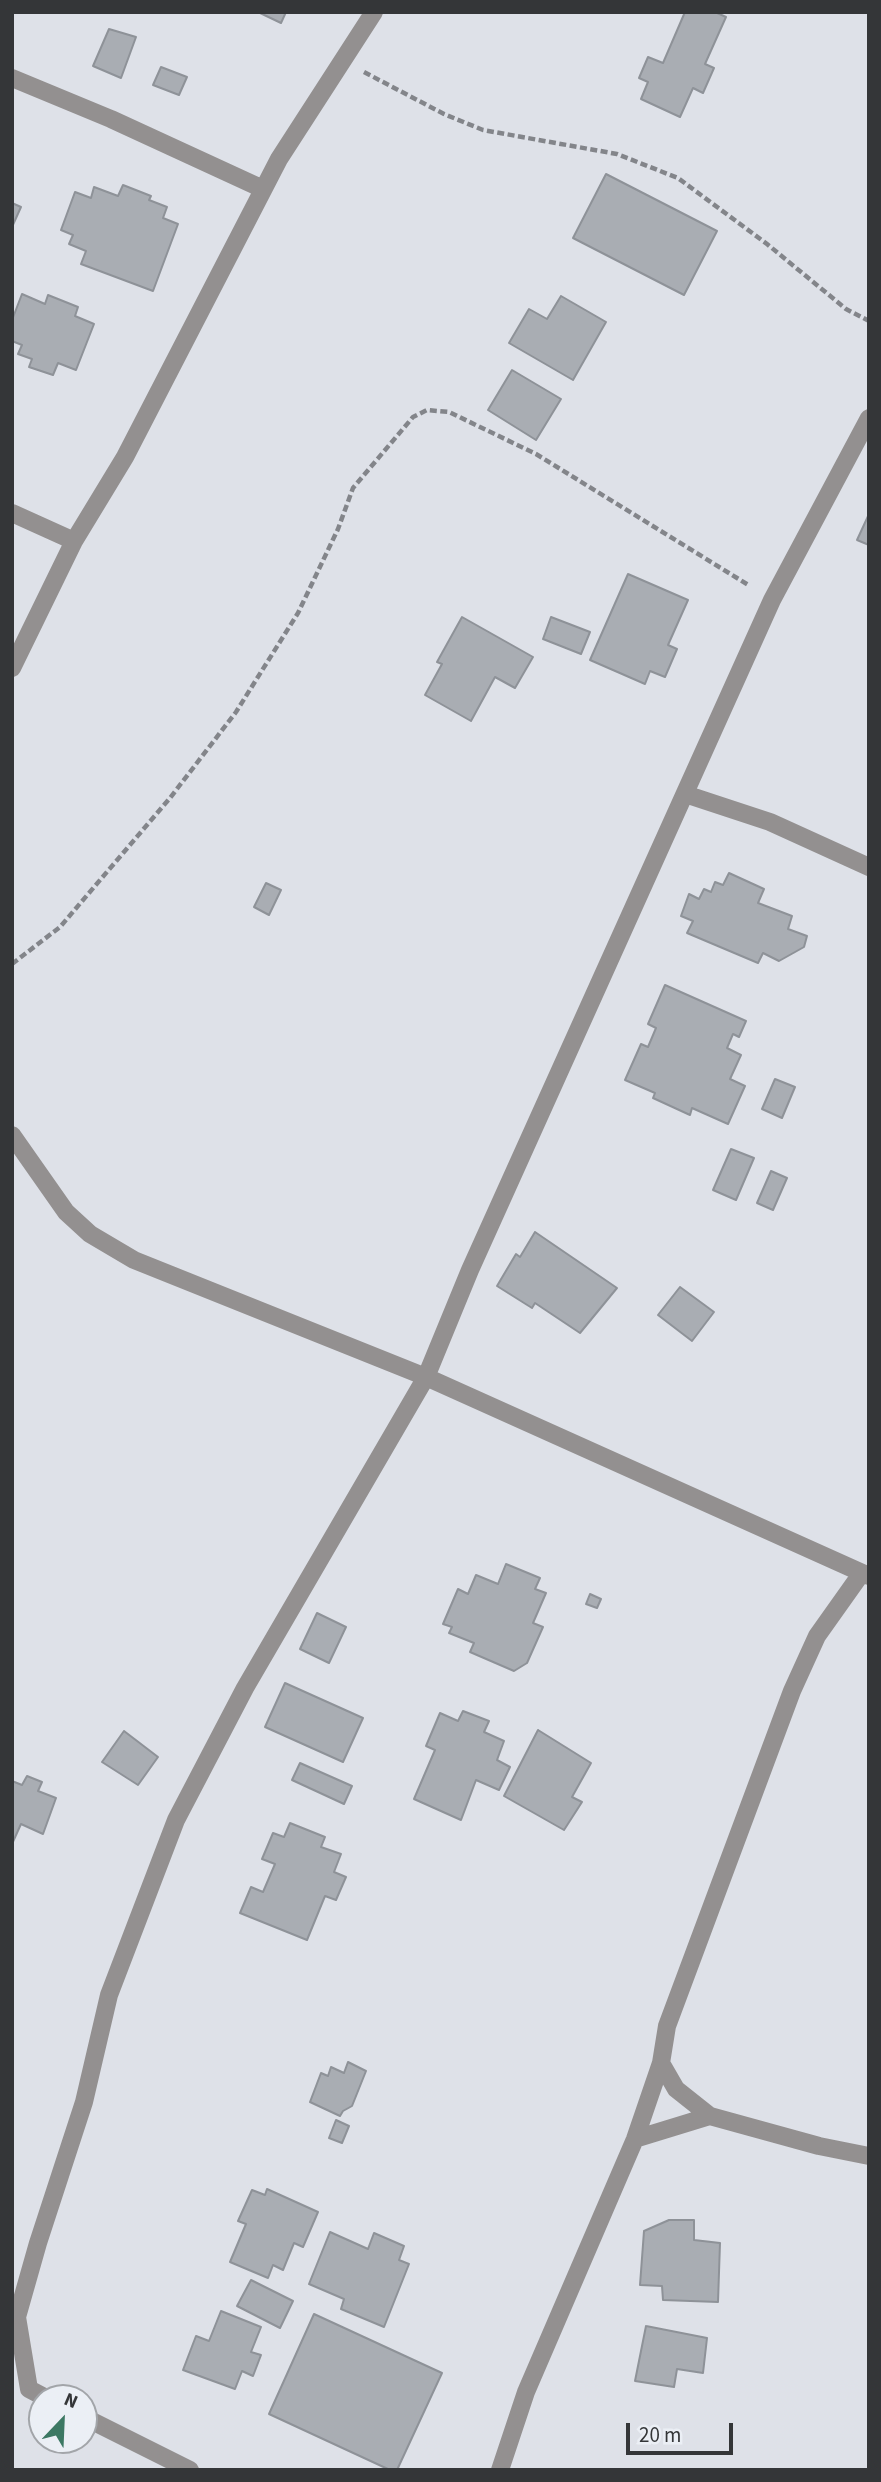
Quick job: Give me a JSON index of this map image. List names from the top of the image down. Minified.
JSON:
{"scale_bar":"20 m","north":"top right"}
